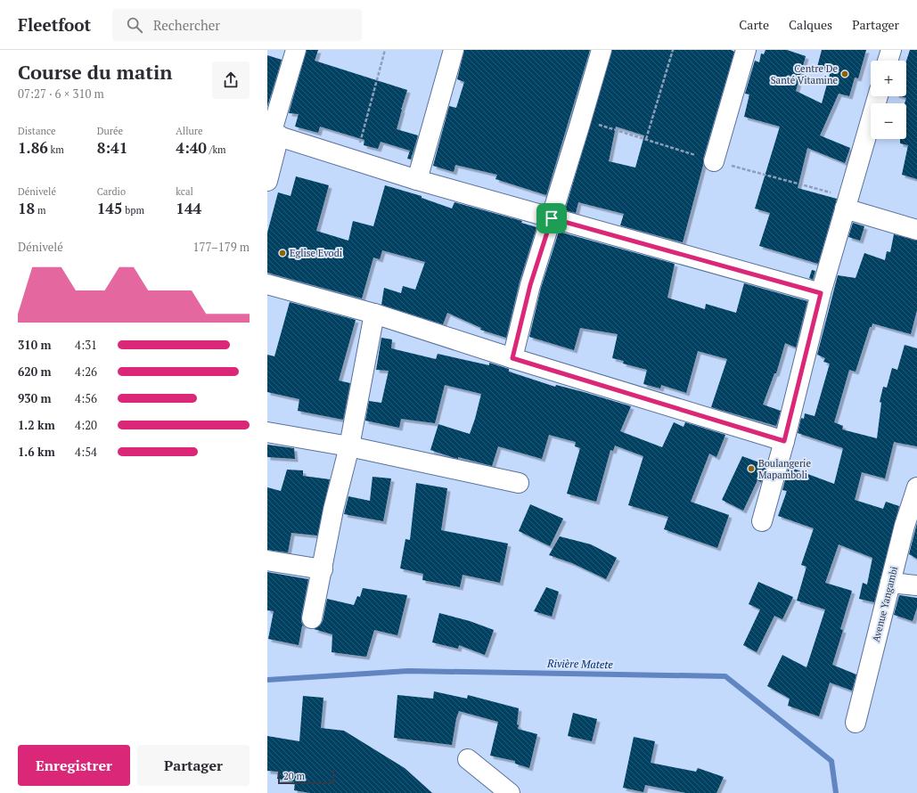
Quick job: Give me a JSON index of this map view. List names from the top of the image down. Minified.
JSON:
{"streets":{"street":["Avenue Yangambi"]},"water":["Rivière Matete"],"places":["Centre De Santé Vitamine","Eglise Evodi","Boulangerie Mapamboli"],"scale_bar":"20 m","page":{"header":"Fleetfoot","search":"Rechercher","nav":["Carte","Calques","Partager"],"heading":["Course du matin","07:27 · 6 × 310 m"],"map_buttons":["+","−"],"stats":[["Distance","1.86 km"],["Durée","8:41"],["Allure","4:40 /km"],["Dénivelé","18 m"],["Cardio","145 bpm"],["kcal","144"]],"chart":["Dénivelé","177–179 m"],"list":[{"name":"310 m","note":"4:31"},{"name":"620 m","note":"4:26"},{"name":"930 m","note":"4:56"},{"name":"1.2 km","note":"4:20"},{"name":"1.6 km","note":"4:54"}],"buttons":["Enregistrer","Partager"],"scale":"20 m"}}
